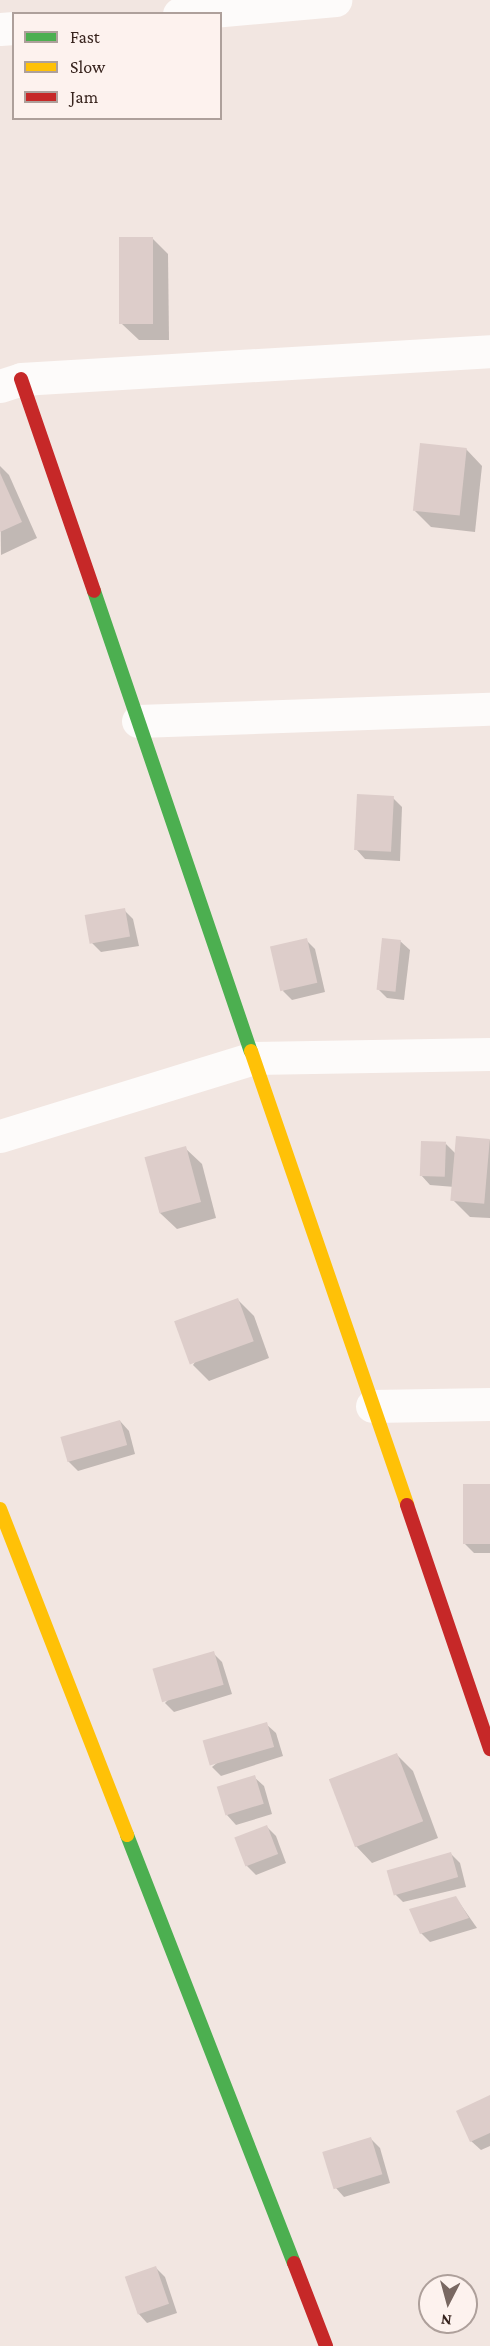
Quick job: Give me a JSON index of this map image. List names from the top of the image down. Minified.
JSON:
{"legend":["Fast","Slow","Jam"],"north":"bottom"}
